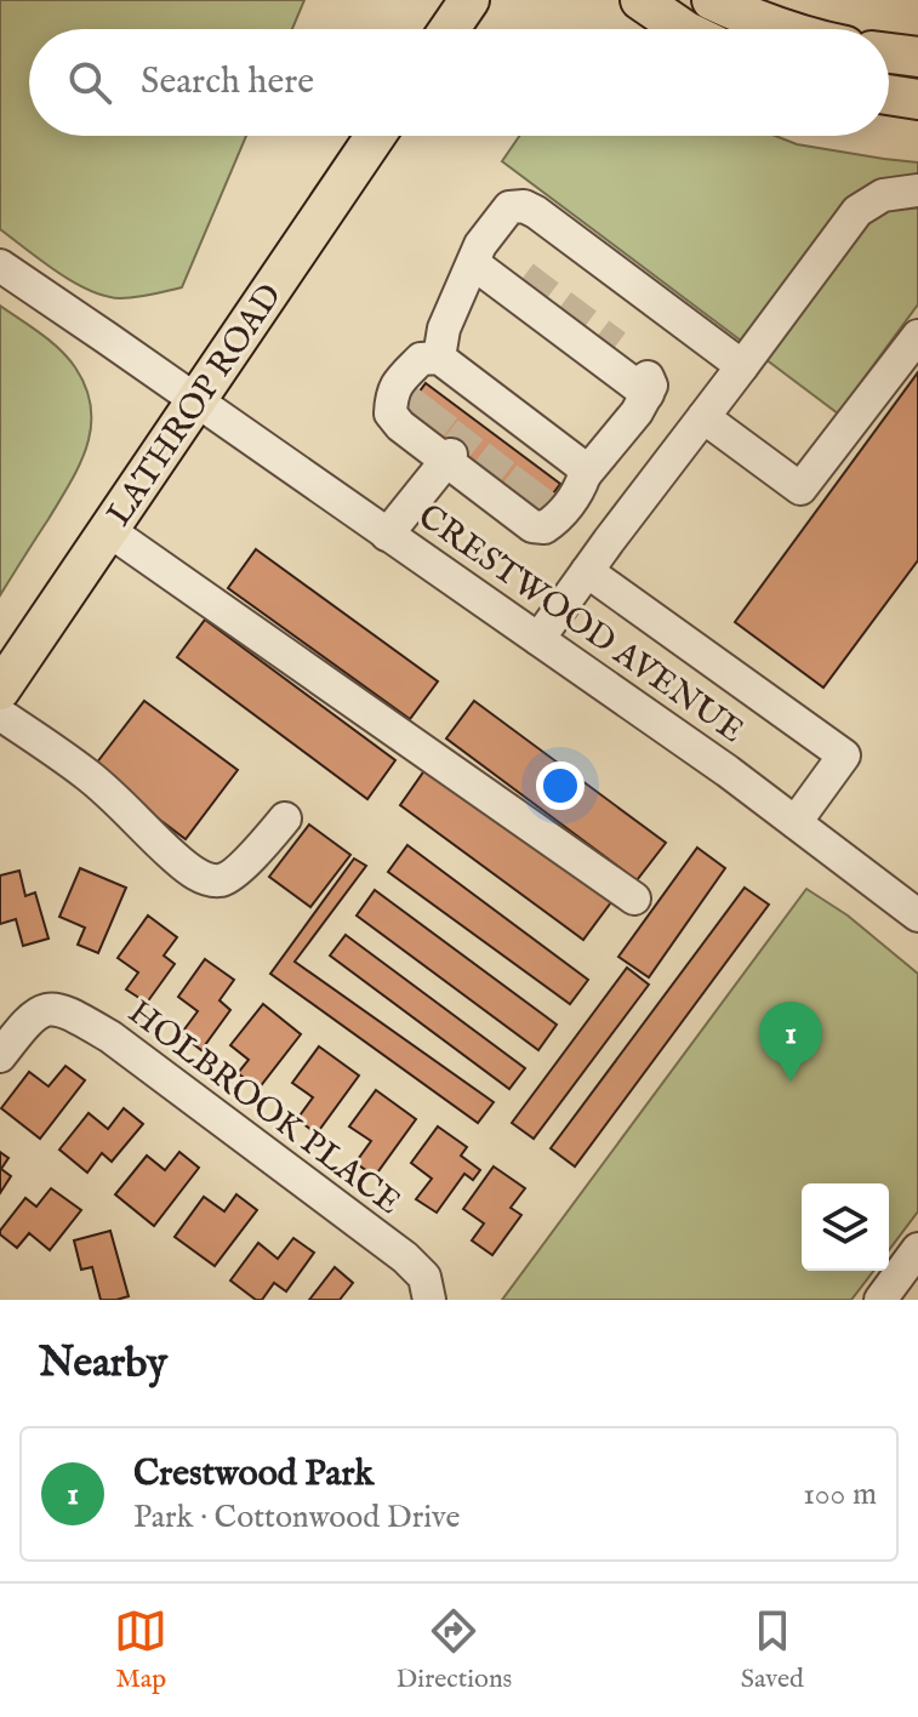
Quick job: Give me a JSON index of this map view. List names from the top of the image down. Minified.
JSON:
{"streets":{"main road":["LATHROP ROAD"],"street":["CRESTWOOD AVENUE","HOLBROOK PLACE"]},"crossings":[["LATHROP ROAD","CRESTWOOD AVENUE"]],"page":{"search":"Search here","pins":"1","heading":"Nearby","list":[{"mark":"1","name":"Crestwood Park","note":"Park · Cottonwood Drive","value":"100 m"}],"nav":["Map","Directions","Saved"]}}
